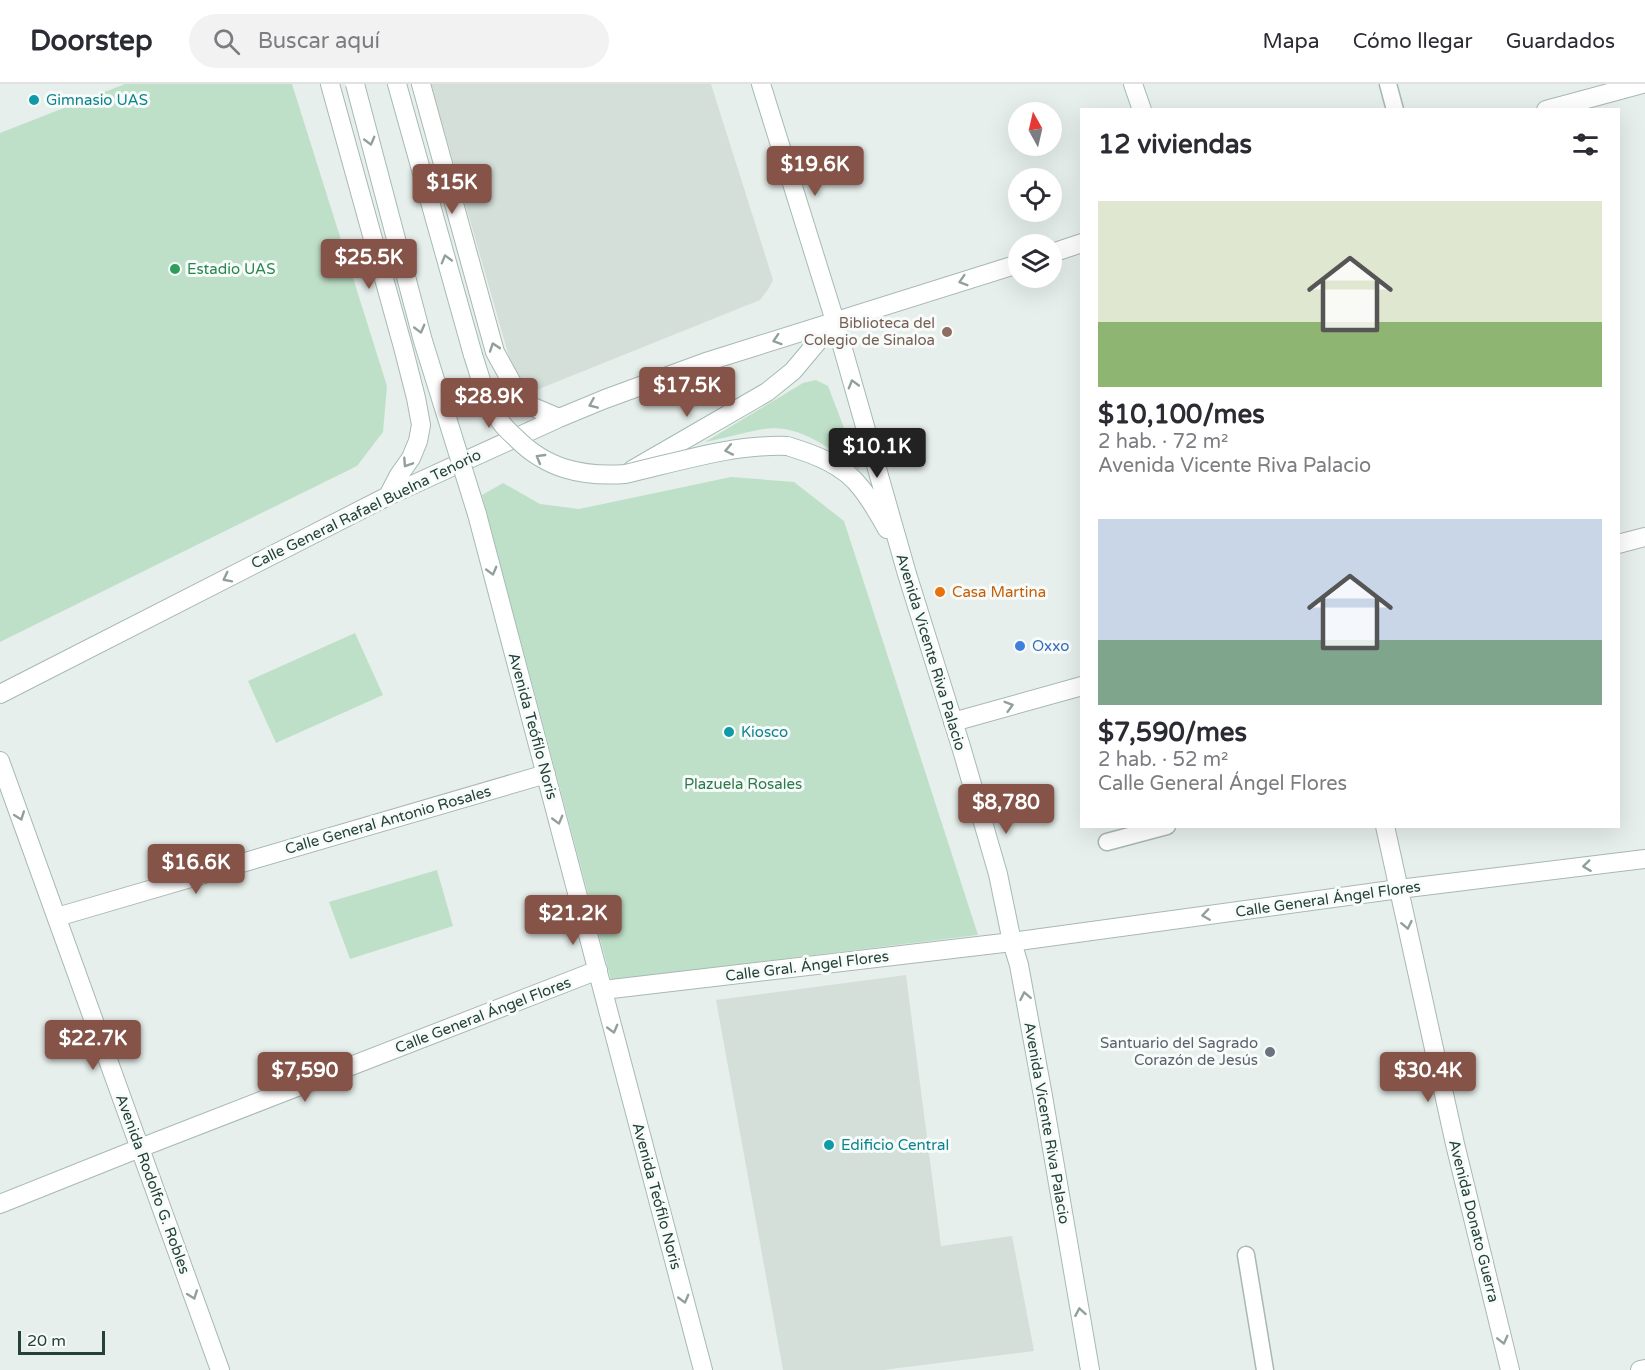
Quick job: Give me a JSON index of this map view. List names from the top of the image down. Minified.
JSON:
{"streets":{"street":["Calle General Rafael Buelna Tenorio","Avenida Vicente Riva Palacio","Avenida Teófilo Noris","Calle General Antonio Rosales","Calle General Ángel Flores","Calle Gral. Ángel Flores","Avenida Rodolfo G. Robles","Avenida Donato Guerra"]},"crossings":[["Calle General Rafael Buelna Tenorio","Avenida Vicente Riva Palacio"],["Avenida Vicente Riva Palacio","Calle General Ángel Flores"],["Avenida Vicente Riva Palacio","Calle Gral. Ángel Flores"],["Avenida Teófilo Noris","Calle General Antonio Rosales"],["Avenida Teófilo Noris","Calle General Ángel Flores"],["Avenida Teófilo Noris","Calle Gral. Ángel Flores"],["Calle General Antonio Rosales","Avenida Rodolfo G. Robles"],["Calle General Ángel Flores","Calle Gral. Ángel Flores"],["Calle General Ángel Flores","Avenida Rodolfo G. Robles"],["Calle General Ángel Flores","Avenida Donato Guerra"]],"one_way":["Calle General Rafael Buelna Tenorio","Avenida Vicente Riva Palacio","Calle General Ángel Flores","Avenida Rodolfo G. Robles","Avenida Donato Guerra"],"parks":["Plazuela Rosales"],"places":["Gimnasio UAS","Estadio UAS","Biblioteca del Colegio de Sinaloa","Casa Martina","Oxxo","Kiosco","Santuario del Sagrado Corazón de Jesús","Edificio Central"],"scale_bar":"20 m","north":"top","page":{"header":"Doorstep","search":"Buscar aquí","nav":["Mapa","Cómo llegar","Guardados"],"heading":"12 viviendas","price":["$19.6K","$15K","$25.5K","$17.5K","$28.9K","$10.1K","$8,780","$16.6K","$21.2K","$22.7K","$7,590","$30.4K"],"list":[{"name":"$10,100/mes","note":"2 hab. · 72 m² · Avenida Vicente Riva Palacio"},{"name":"$7,590/mes","note":"2 hab. · 52 m² · Calle General Ángel Flores"}],"scale":"20 m"}}
